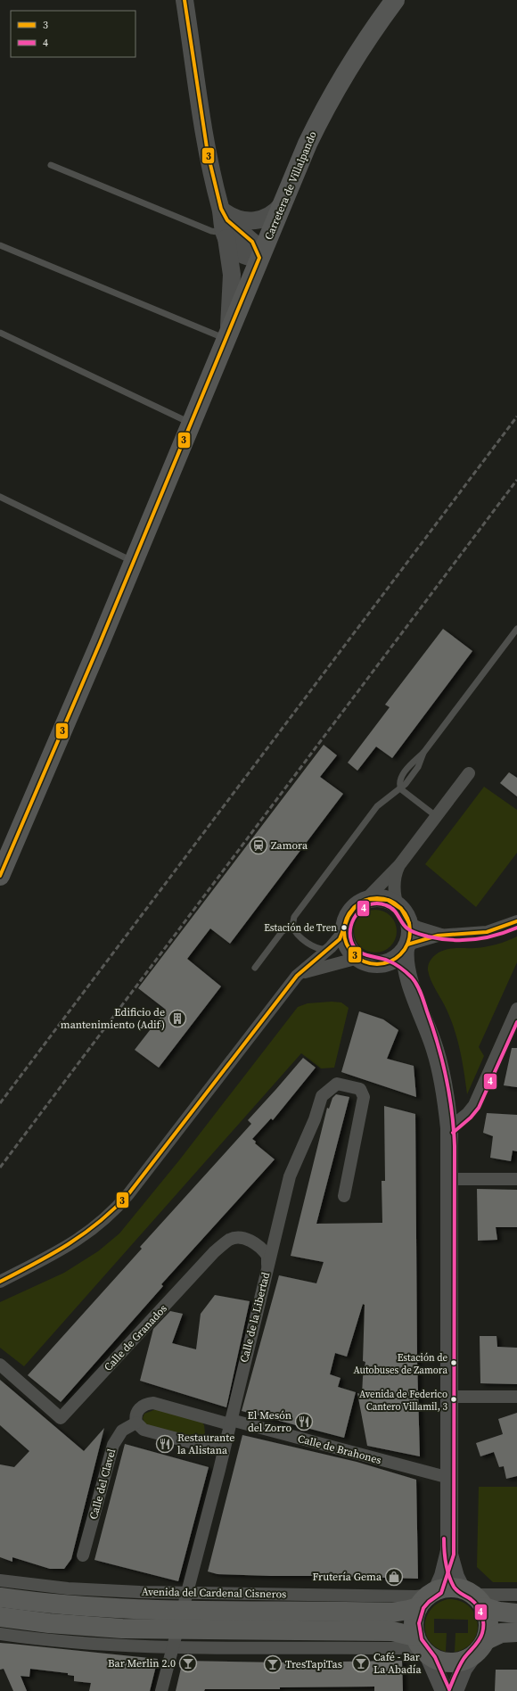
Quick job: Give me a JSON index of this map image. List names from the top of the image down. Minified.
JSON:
{"streets":{"highway":["Avenida del Cardenal Cisneros"],"main road":["Carretera de Villalpando"],"street":["Calle de la Libertad","Calle de Granados","Calle de Brahones","Calle del Clavel"]},"crossings":[["Calle de la Libertad","Calle de Granados"],["Calle de la Libertad","Calle de Brahones"],["Calle de la Libertad","Avenida del Cardenal Cisneros"],["Calle de Brahones","Calle del Clavel"]],"places":{"station":["Zamora"],"other":["Estación de Tren","Estación de Autobuses de Zamora","Avenida de Federico Cantero Villamil, 3"],"building":["Edificio de mantenimiento (Adif)"],"restaurant":["El Mesón del Zorro","Restaurante la Alistana"],"shop":["Frutería Gema"],"bar":["Bar Merlin 2.0","Café - Bar La Abadía","TresTapiTas"]},"lines":["transit line 3","transit line 4"],"legend":["3","4"]}
